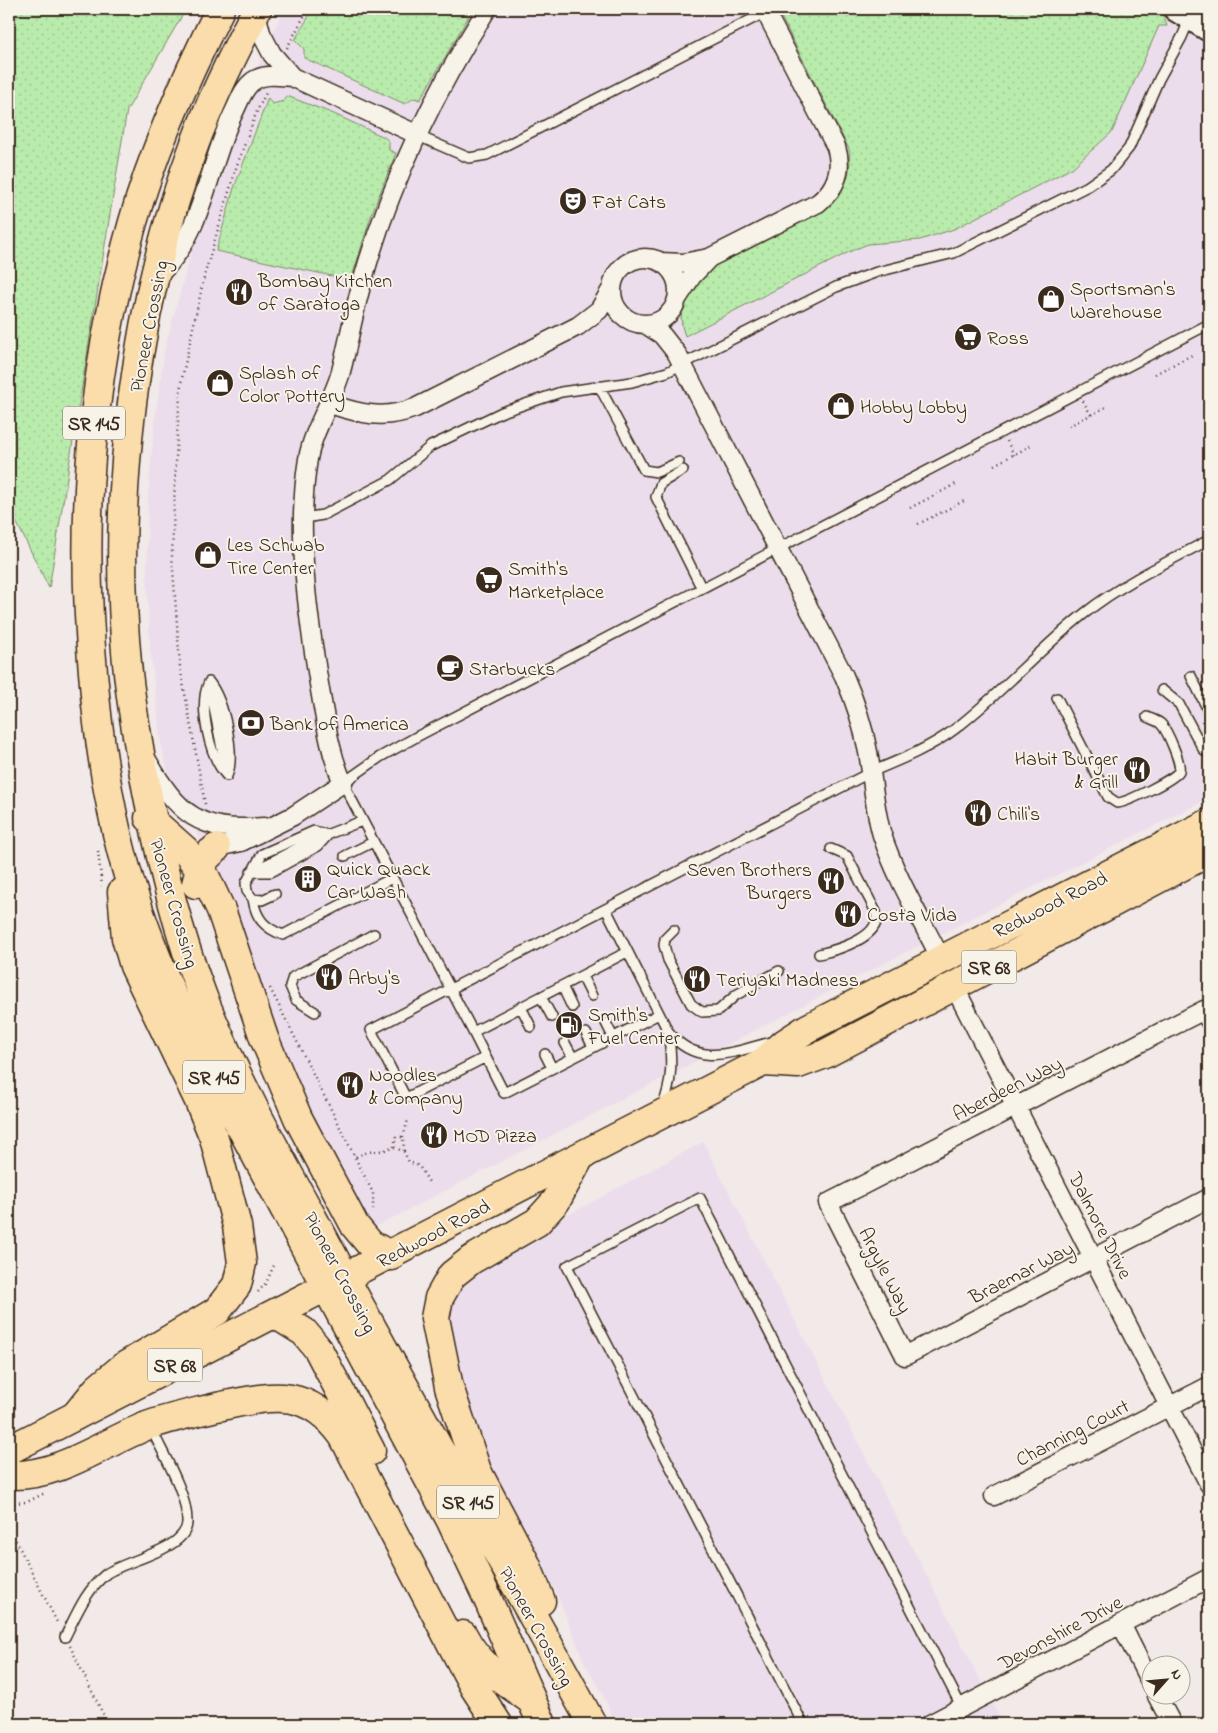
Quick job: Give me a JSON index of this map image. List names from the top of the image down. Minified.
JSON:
{"streets":{"main road":["Pioneer Crossing","SR 145","Redwood Road","SR 68"],"street":["Aberdeen Way","Dalmore Drive","Argyle Way","Braemar Way","Channing Court","Devonshire Drive"]},"crossings":[["Pioneer Crossing","Redwood Road"],["Redwood Road","SR 68"],["Redwood Road","Dalmore Drive"],["Aberdeen Way","Dalmore Drive"],["Aberdeen Way","Argyle Way"],["Dalmore Drive","Braemar Way"],["Dalmore Drive","Channing Court"],["Argyle Way","Braemar Way"]],"places":{"theatre":["Fat Cats"],"restaurant":["Bombay Kitchen of Saratoga","Habit Burger & Grill","Chili's","Seven Brothers Burgers","Costa Vida","Arby's","Teriyaki Madness","Noodles & Company","MOD Pizza"],"shop":["Sportsman's Warehouse","Splash of Color Pottery","Hobby Lobby","Les Schwab Tire Center"],"supermarket":["Ross","Smith's Marketplace"],"cafe":["Starbucks"],"bank":["Bank of America"],"building":["Quick Quack Car Wash"],"fuel station":["Smith's Fuel Center"]},"north":"top right"}
